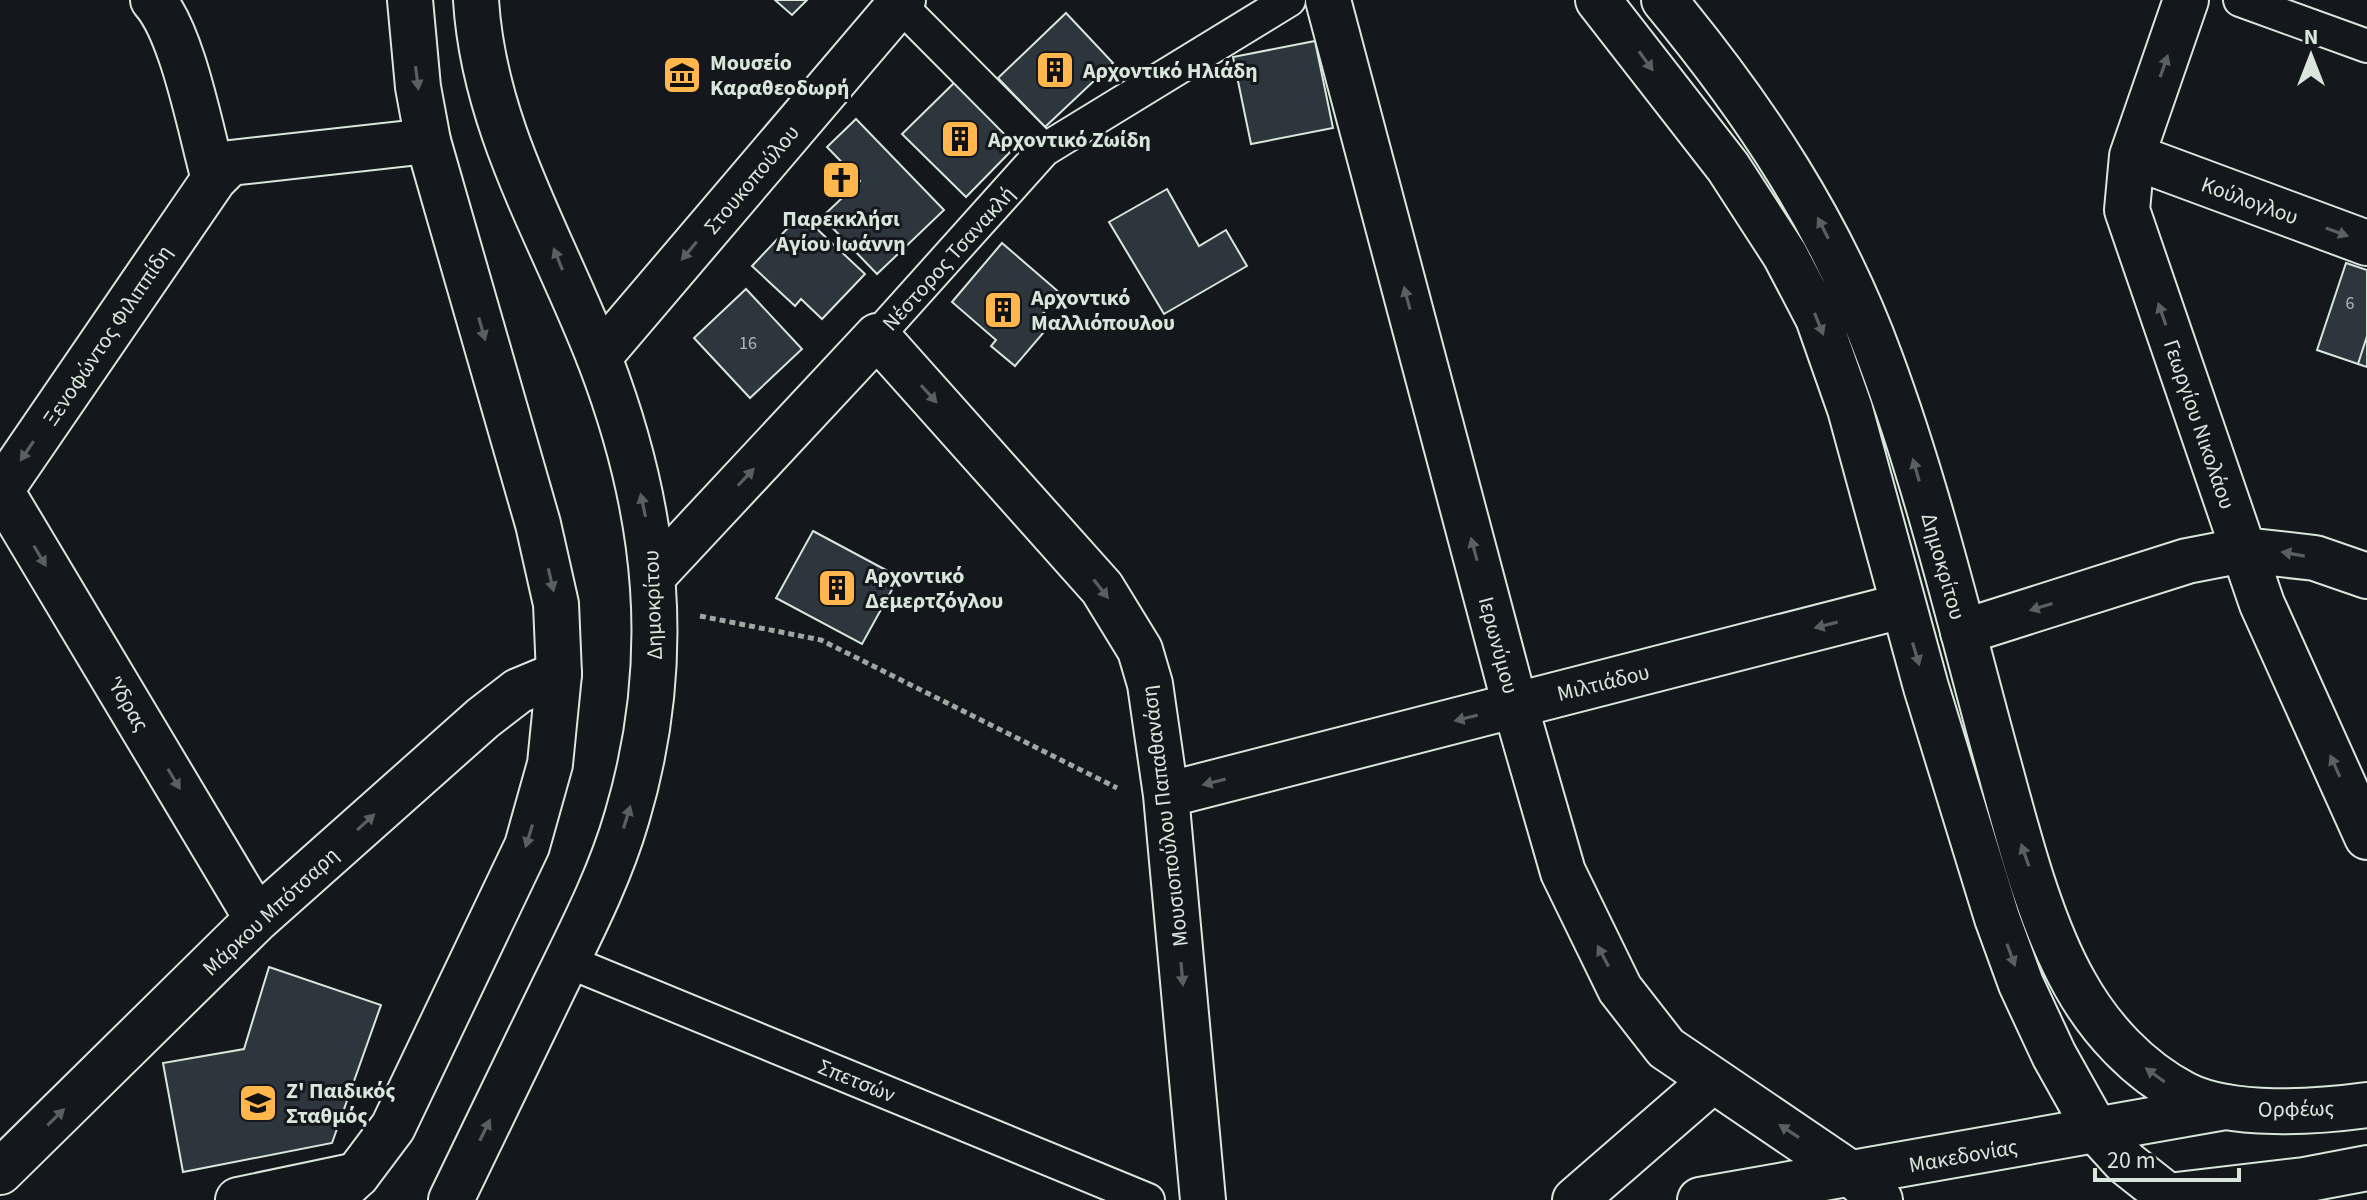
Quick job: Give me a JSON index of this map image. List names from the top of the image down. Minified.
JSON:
{"streets":{"street":["Στουκοπούλου","Κούλογλου","Νέστορος Τσανακλή","Ξενοφώντος Φιλιππίδη","Γεωργίου Νικολάου","Δημοκρίτου","Ιερωνύμου","Μιλτιάδου","Ύδρας","Μουσιοπούλου Παπαθανάση","Μάρκου Μπότσαρη","Σπετσών","Ορφέως","Μακεδονίας"]},"crossings":[["Στουκοπούλου","Δημοκρίτου"],["Κούλογλου","Γεωργίου Νικολάου"],["Νέστορος Τσανακλή","Δημοκρίτου"],["Νέστορος Τσανακλή","Μουσιοπούλου Παπαθανάση"],["Ξενοφώντος Φιλιππίδη","Ύδρας"],["Δημοκρίτου","Σπετσών"],["Δημοκρίτου","Ορφέως"],["Δημοκρίτου","Μακεδονίας"],["Ιερωνύμου","Μιλτιάδου"],["Ιερωνύμου","Μακεδονίας"],["Μιλτιάδου","Μουσιοπούλου Παπαθανάση"],["Ύδρας","Μάρκου Μπότσαρη"],["Ορφέως","Μακεδονίας"]],"one_way":["Στουκοπούλου","Νέστορος Τσανακλή","Ξενοφώντος Φιλιππίδη","Μιλτιάδου","Ύδρας","Μουσιοπούλου Παπαθανάση","Μάρκου Μπότσαρη"],"places":{"building":["Αρχοντικό Ηλιάδη","Αρχοντικό Ζωίδη","Αρχοντικό Μαλλιόπουλου","Αρχοντικό Δεμερτζόγλου"],"museum":["Μουσείο Καραθεοδωρή"],"church":["Παρεκκλήσι Αγίου Ιωάννη"],"school or university":["Ζ' Παιδικός Σταθμός"]},"house_numbers":["6","16"],"scale_bar":"20 m","north":"top"}
